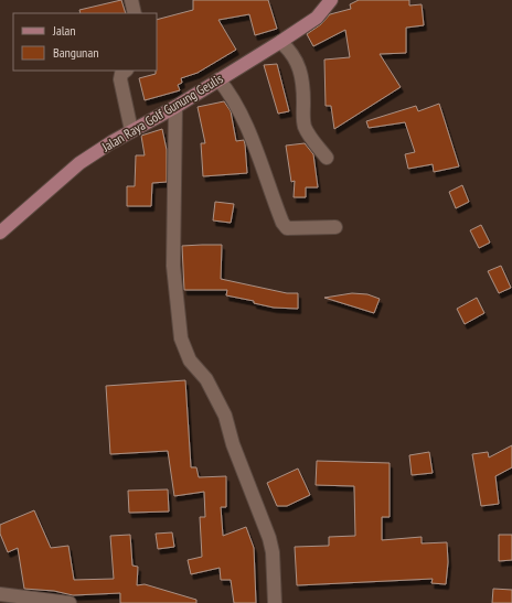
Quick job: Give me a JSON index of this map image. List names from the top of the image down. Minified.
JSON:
{"streets":{"main road":["Jalan Raya Golf Gunung Geulis"]},"legend":["Jalan","Bangunan"]}
